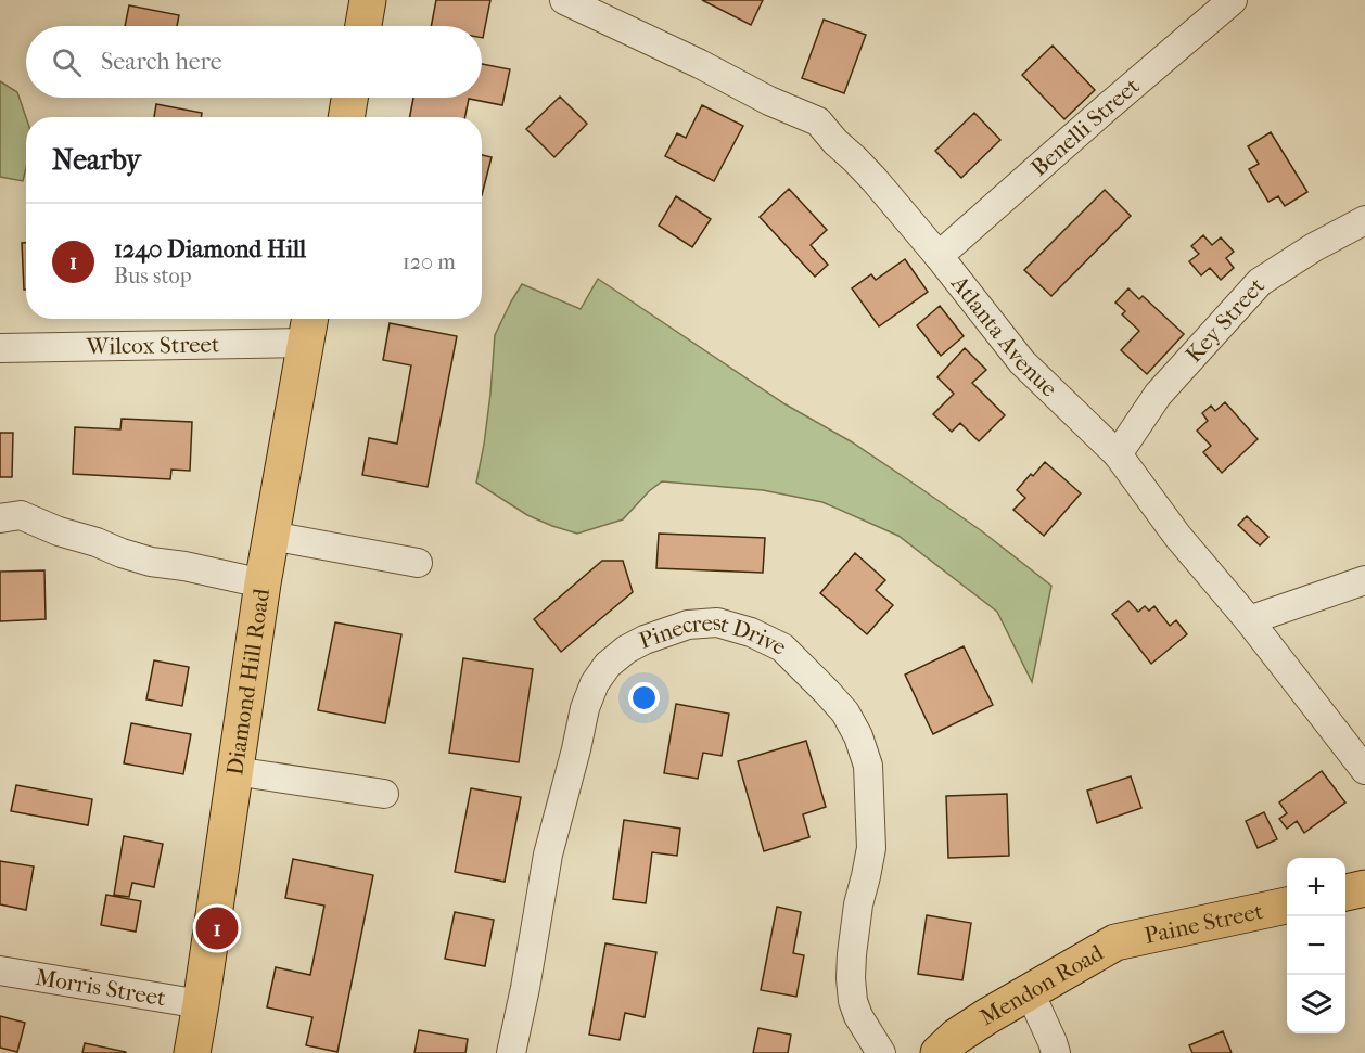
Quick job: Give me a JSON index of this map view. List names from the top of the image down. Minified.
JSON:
{"streets":{"main road":["Diamond Hill Road","Paine Street","Mendon Road"],"street":["Benelli Street","Key Street","Atlanta Avenue","Wilcox Street","Pinecrest Drive","Morris Street"]},"crossings":[["Benelli Street","Atlanta Avenue"],["Key Street","Atlanta Avenue"],["Wilcox Street","Diamond Hill Road"],["Diamond Hill Road","Morris Street"],["Paine Street","Mendon Road"]],"page":{"search":"Search here","heading":"Nearby","list":[{"mark":"1","name":"1240 Diamond Hill","note":"Bus stop","value":"120 m"}],"map_buttons":["+","−"],"pins":"1"}}
